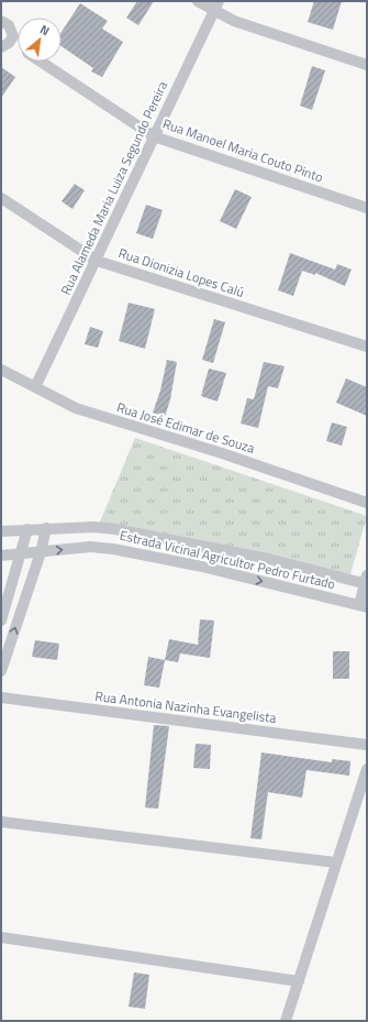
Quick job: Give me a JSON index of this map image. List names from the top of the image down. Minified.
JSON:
{"streets":{"street":["Rua Manoel Maria Couto Pinto","Rua Alameda Maria Luiza Segundo Pereira","Rua Dionizia Lopes Calú","Rua José Edimar de Souza","Estrada Vicinal Agricultor Pedro Furtado","Rua Antonia Nazinha Evangelista"]},"crossings":[["Rua Manoel Maria Couto Pinto","Rua Alameda Maria Luiza Segundo Pereira"],["Rua Alameda Maria Luiza Segundo Pereira","Rua Dionizia Lopes Calú"],["Rua Alameda Maria Luiza Segundo Pereira","Rua José Edimar de Souza"]],"north":"top right"}
